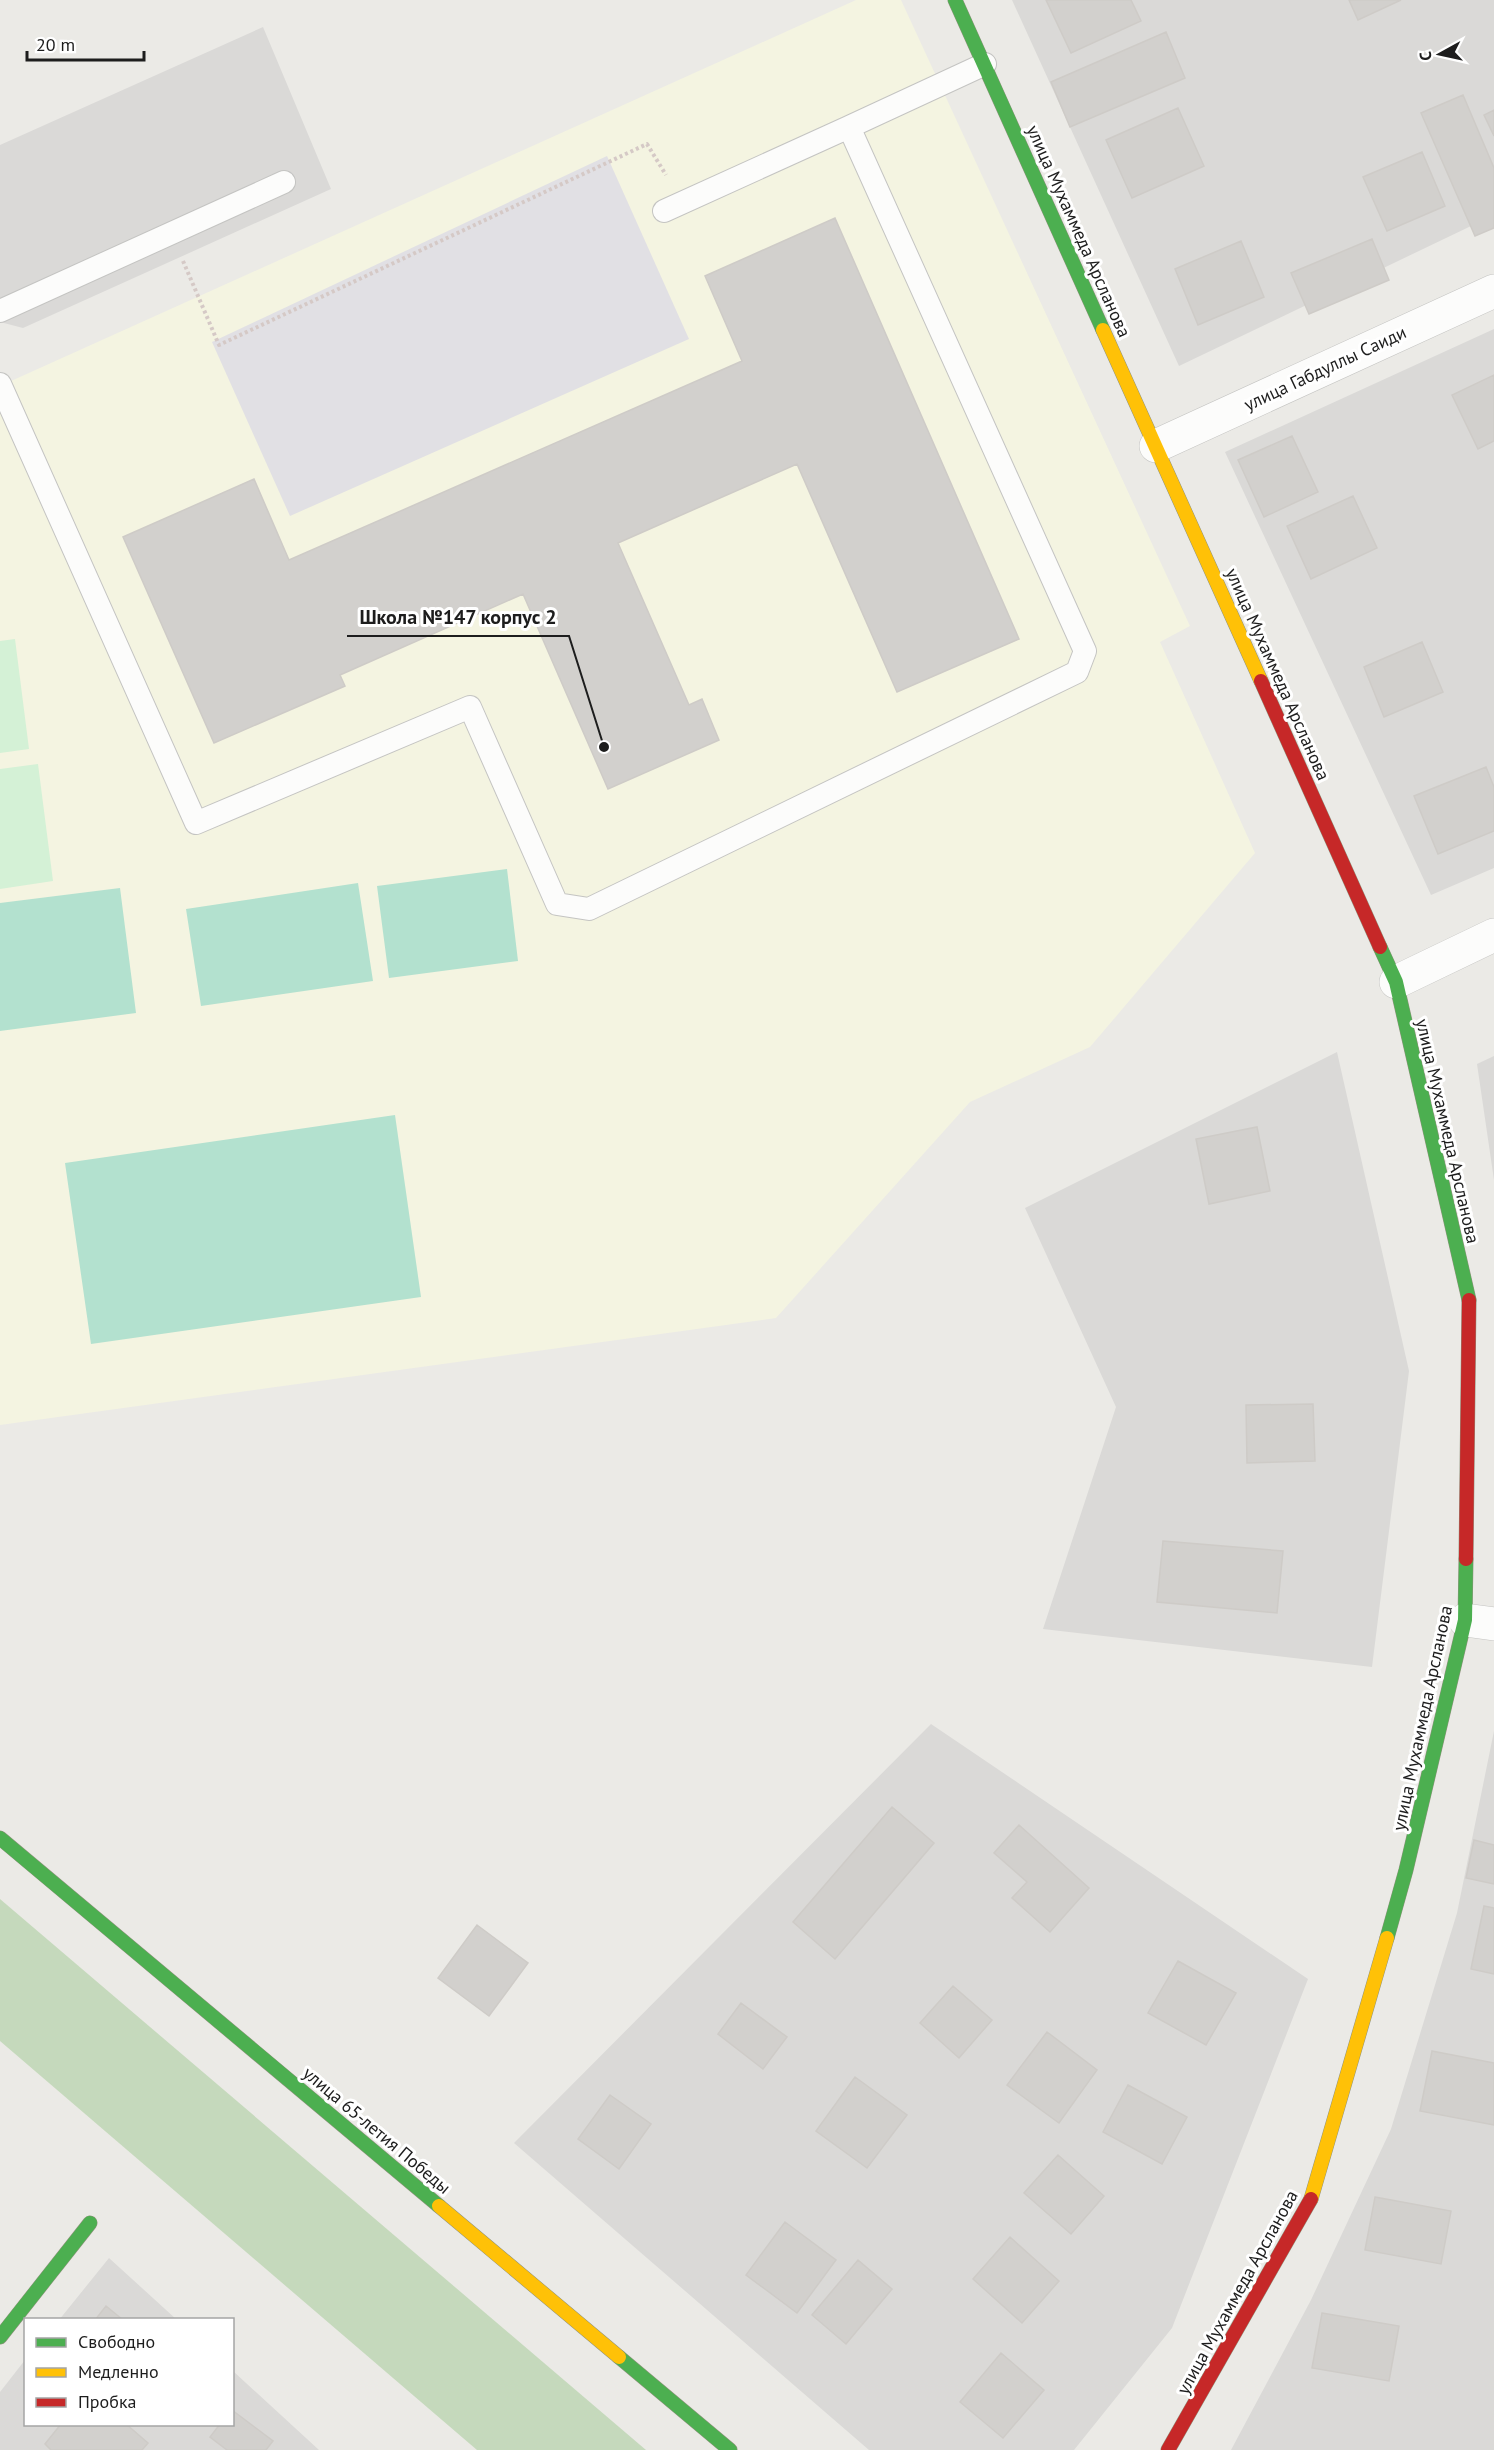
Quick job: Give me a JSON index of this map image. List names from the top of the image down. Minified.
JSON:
{"streets":{"street":["улица Мухаммеда Арсланова","улица Габдуллы Саиди","улица 65-летия Победы"]},"crossings":[["улица Мухаммеда Арсланова","улица Габдуллы Саиди"]],"places":["Школа №147 корпус 2"],"legend":["Свободно","Медленно","Пробка"],"scale_bar":"20 m","north":"left"}
